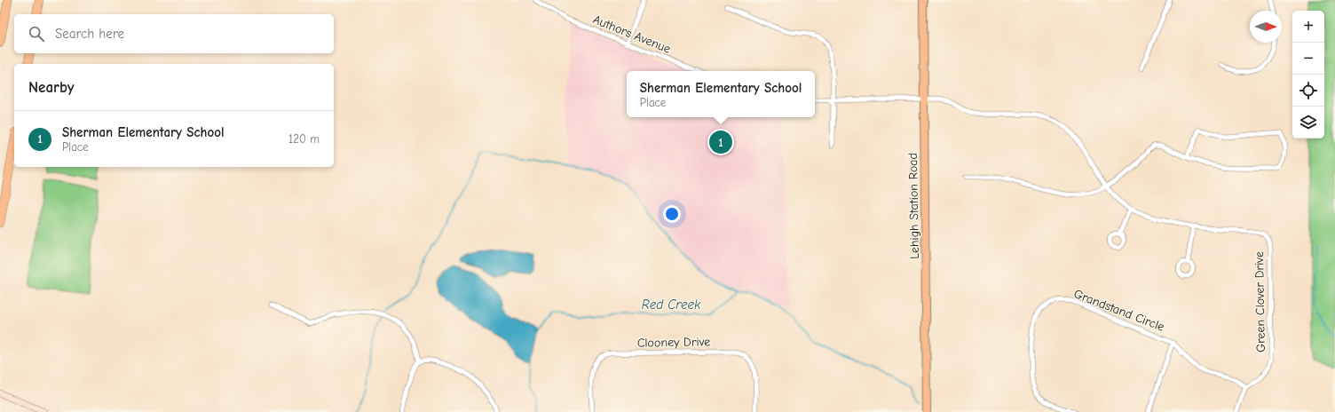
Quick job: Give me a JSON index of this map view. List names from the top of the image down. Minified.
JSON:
{"streets":{"main road":["Lehigh Station Road"],"street":["Authors Avenue","Green Clover Drive","Grandstand Circle","Clooney Drive"]},"crossings":[["Lehigh Station Road","Green Clover Drive"],["Green Clover Drive","Grandstand Circle"]],"water":["Red Creek"],"north":"right","page":{"map_buttons":["+","−"],"search":"Search here","heading":"Nearby","popup":["Sherman Elementary School","Place"],"list":[{"mark":"1","name":"Sherman Elementary School","note":"Place","value":"120 m"}],"pins":"1"}}
